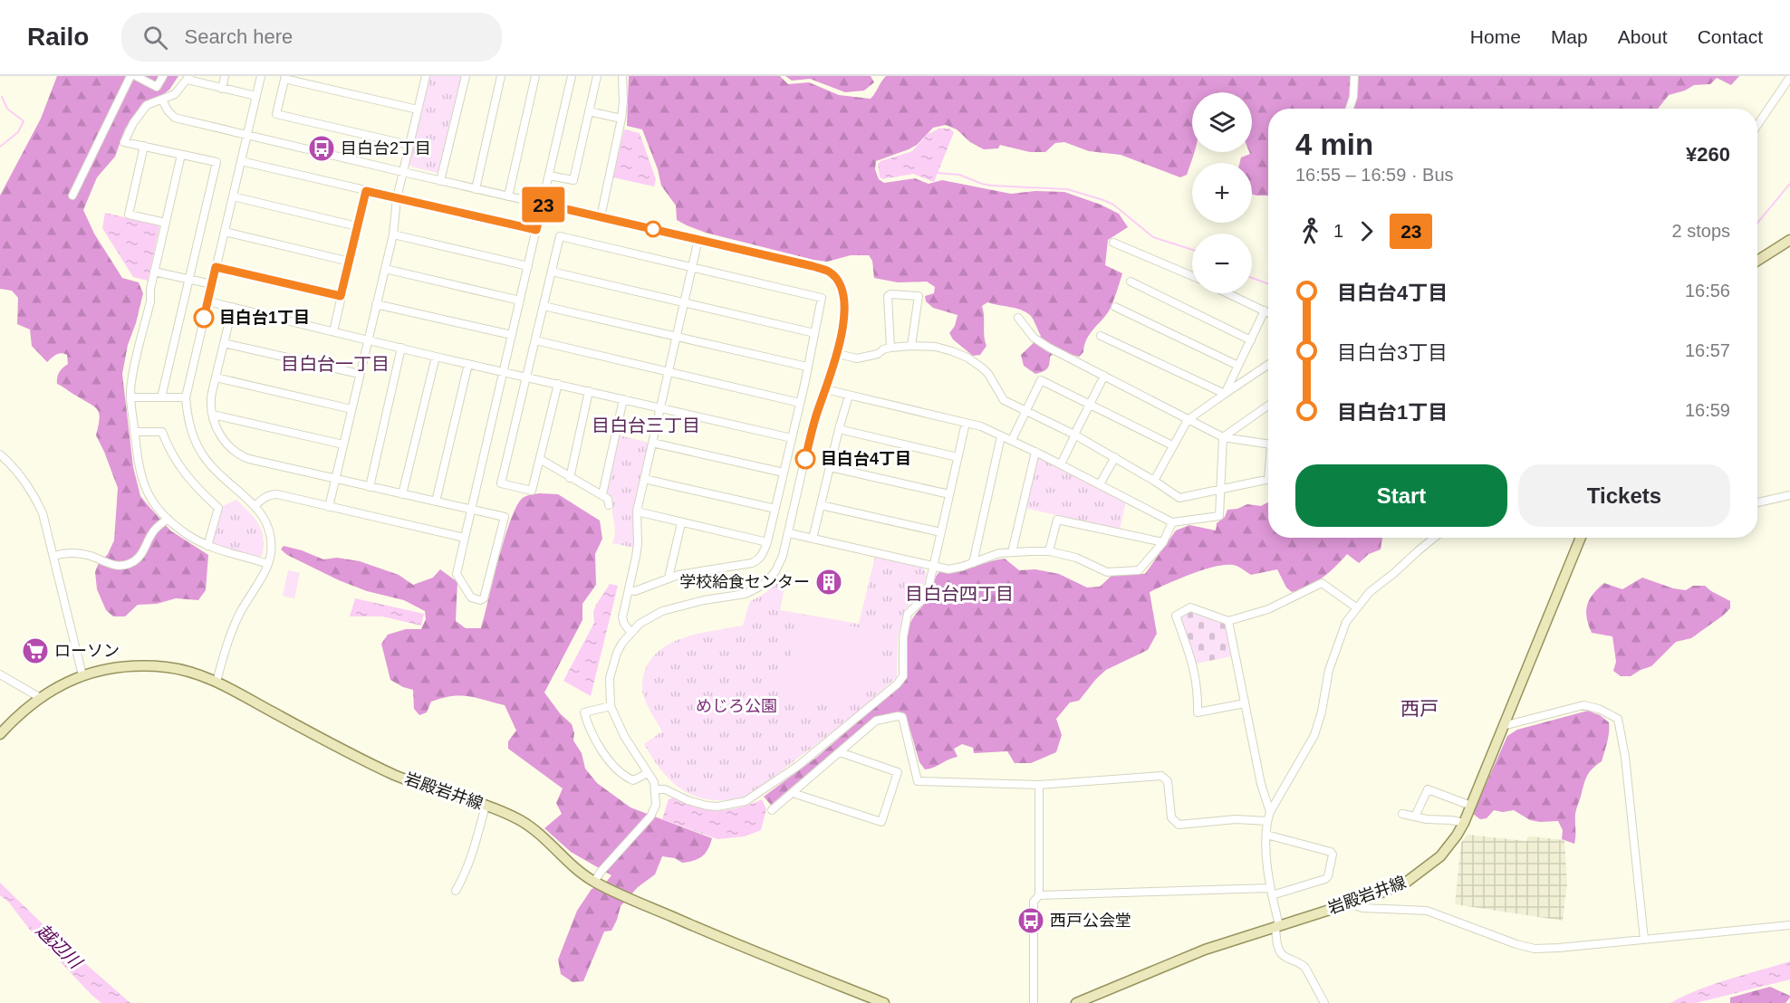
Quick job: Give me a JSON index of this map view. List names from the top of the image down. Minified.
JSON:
{"streets":{"main road":["岩殿岩井線"]},"districts":["目白台一丁目","目白台三丁目","目白台四丁目","西戸"],"water":["越辺川"],"parks":["めじろ公園"],"places":{"bus stop":["目白台2丁目","西戸公会堂"],"other":["目白台1丁目","目白台4丁目"],"building":["学校給食センター"],"supermarket":["ローソン"]},"lines":["bus line 23"],"page":{"header":"Railo","search":"Search here","nav":["Home","Map","About","Contact"],"on_map":"23","map_buttons":["+","−"],"heading":["4 min","16:55 – 16:59 · Bus","¥260"],"legs":["1","23","2 stops"],"list":[{"name":"目白台4丁目","value":"16:56"},{"name":"目白台3丁目","value":"16:57"},{"name":"目白台1丁目","value":"16:59"}],"buttons":["Start","Tickets"]}}
